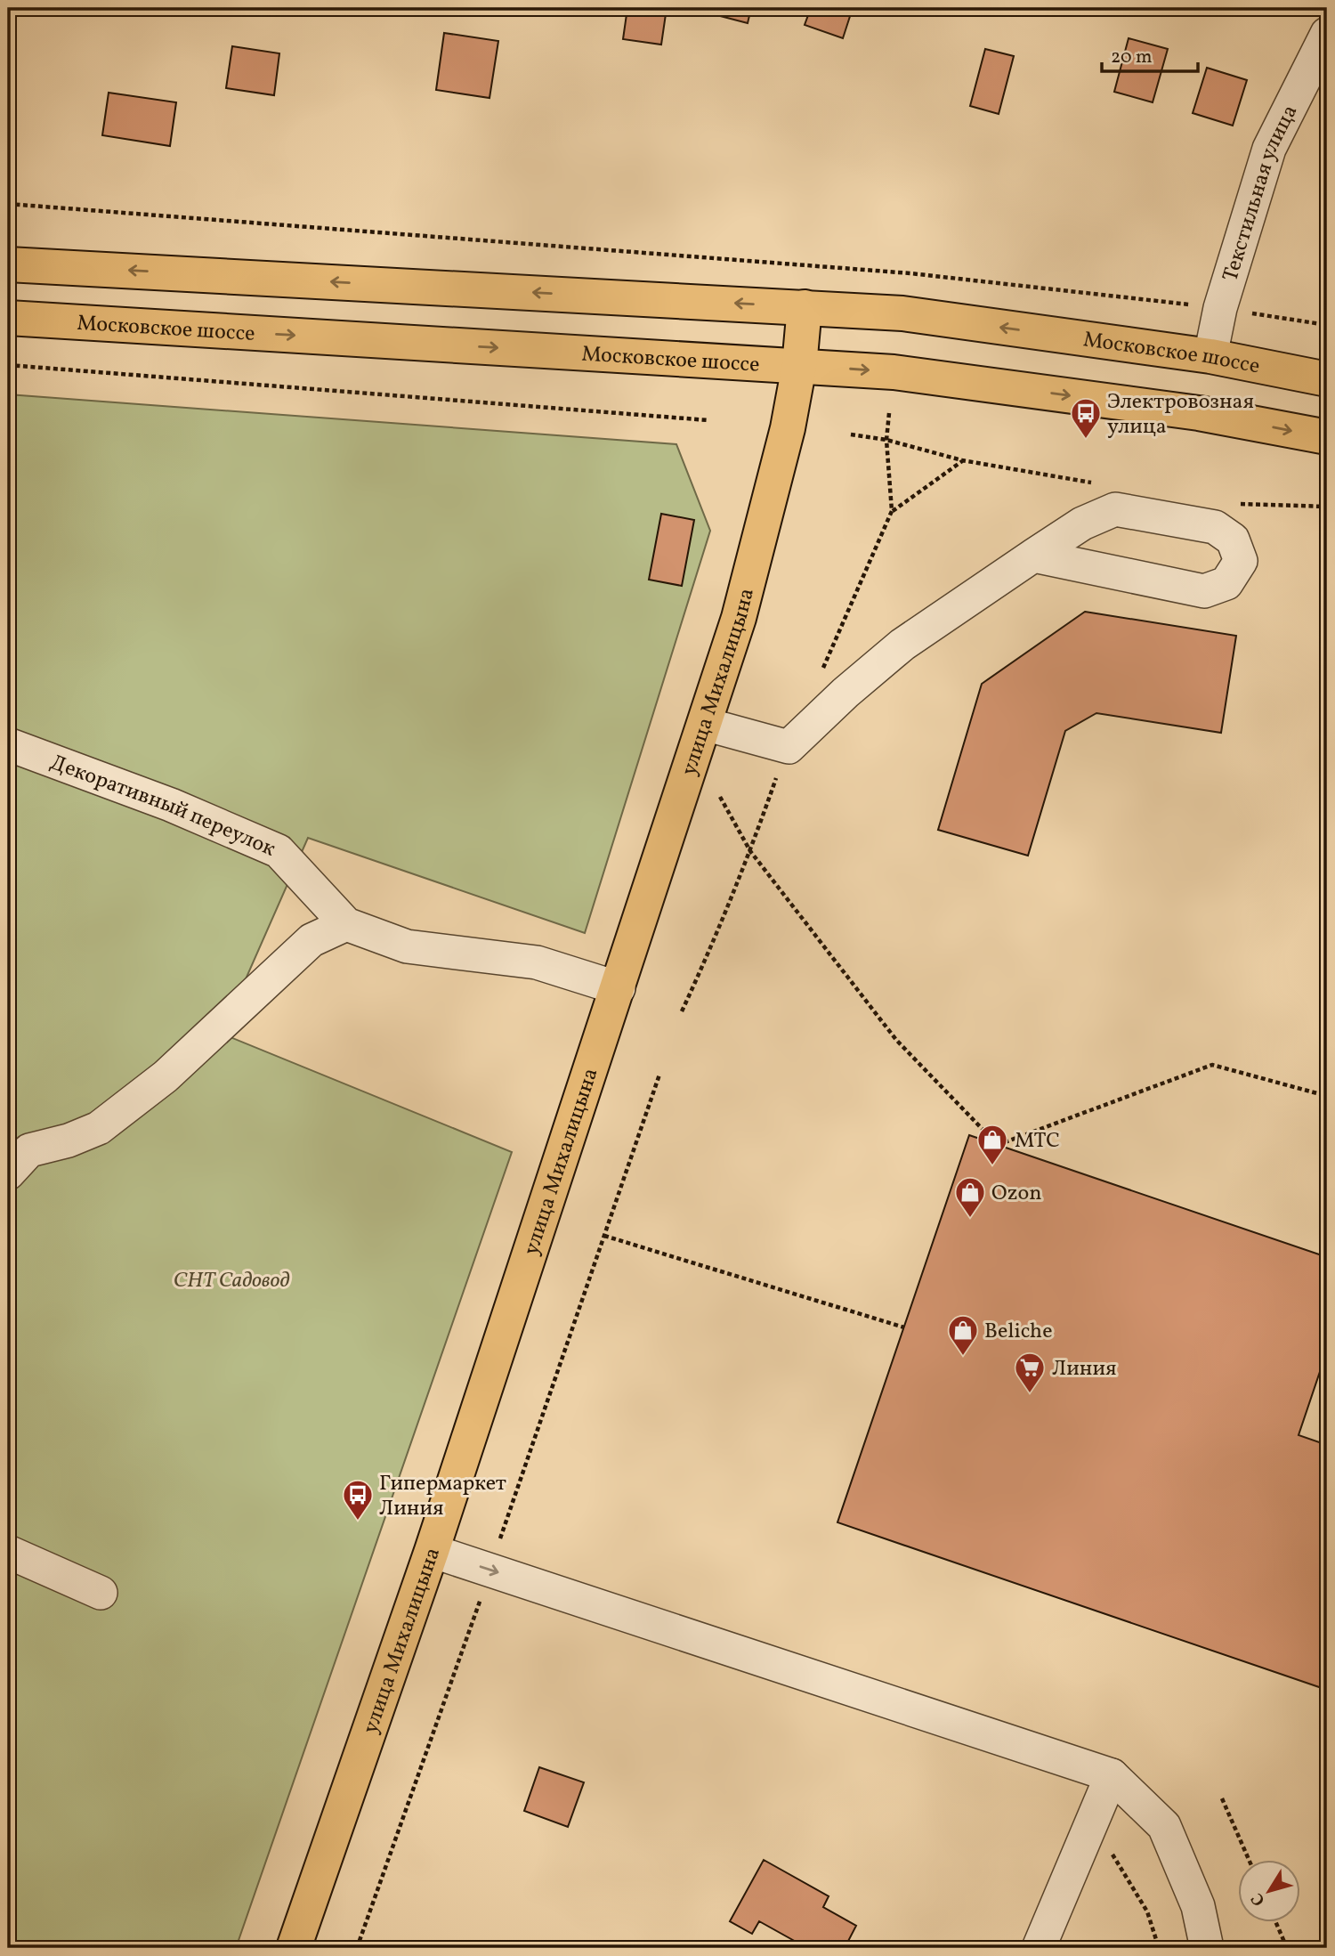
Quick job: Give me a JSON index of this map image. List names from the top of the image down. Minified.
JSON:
{"streets":{"main road":["Московское шоссе","улица Михалицына"],"street":["Текстильная улица","Декоративный переулок"]},"crossings":[["Текстильная улица","Московское шоссе"],["Московское шоссе","улица Михалицына"],["улица Михалицына","Декоративный переулок"]],"parks":["СНТ Садовод"],"places":{"bus stop":["Электровозная улица","Гипермаркет Линия"],"shop":["МТС","Ozon","Beliche"],"supermarket":["Линия"]},"scale_bar":"20 m","north":"bottom left"}
